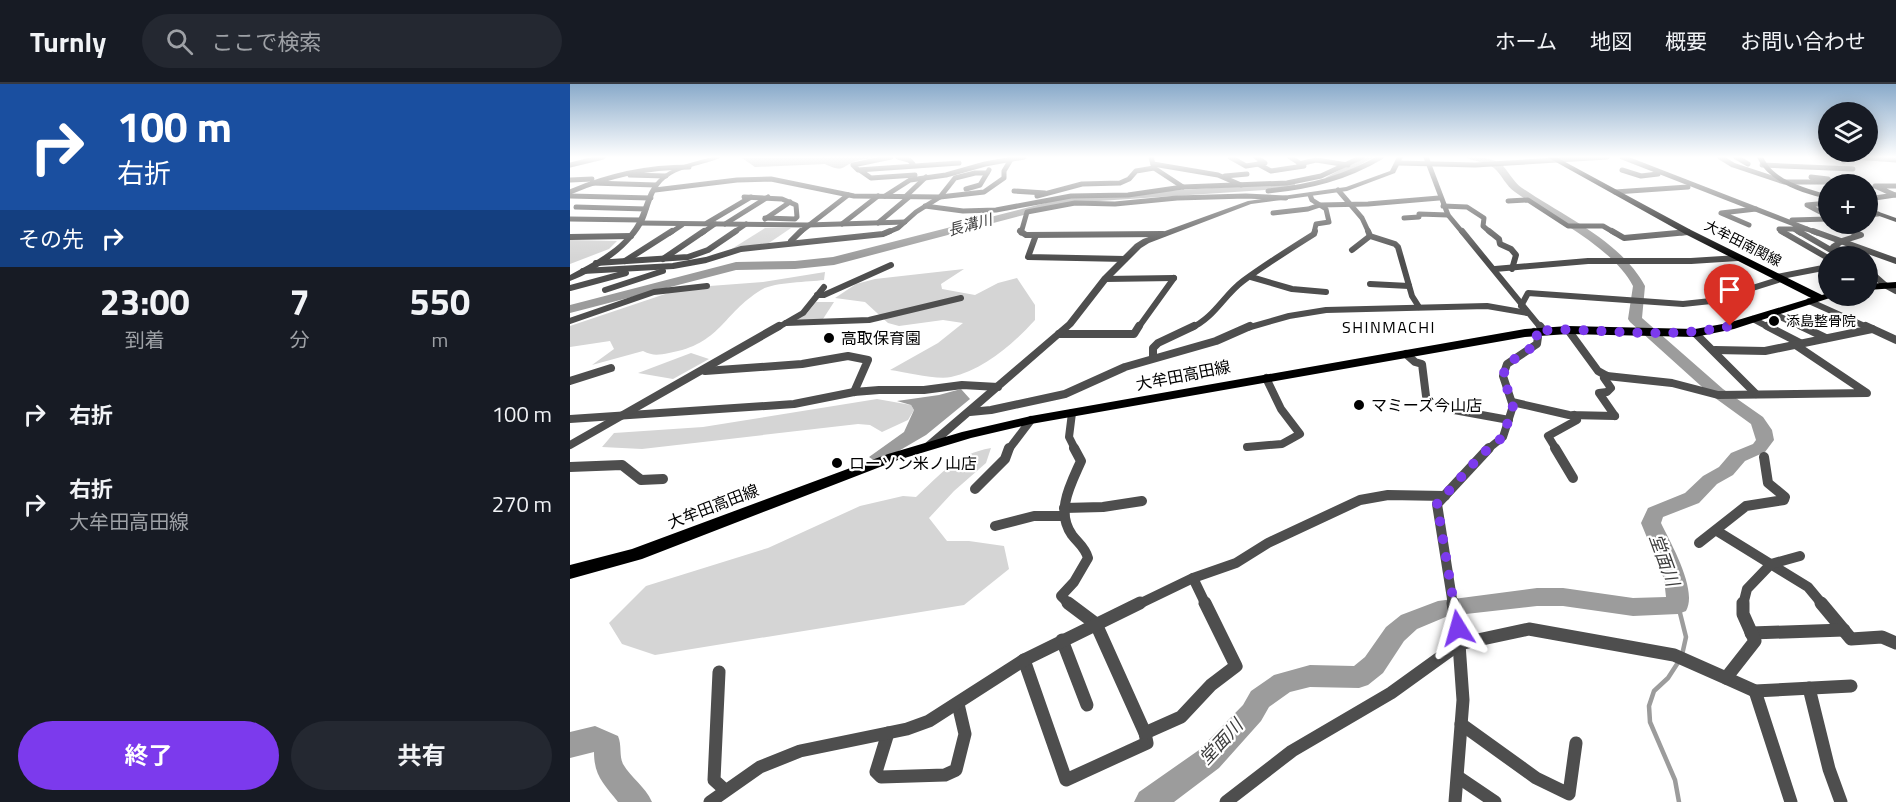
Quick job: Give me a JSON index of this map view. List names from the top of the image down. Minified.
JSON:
{"streets":{"main road":["大牟田南関線","大牟田高田線"]},"districts":["SHINMACHI"],"water":["長溝川","堂面川"],"places":["添島整骨院","高取保育園","マミーズ今山店","ローソン米ノ山店"],"page":{"header":"Turnly","search":"ここで検索","nav":["ホーム","地図","概要","お問い合わせ"],"turn":["100 m","右折"],"map_buttons":["+","−"],"then":"その先","eta":["23:00","到着","7","分","550","m"],"list":[{"name":"右折","value":"100 m"},{"name":"右折","note":"大牟田高田線","value":"270 m"}],"buttons":["終了","共有"]}}
